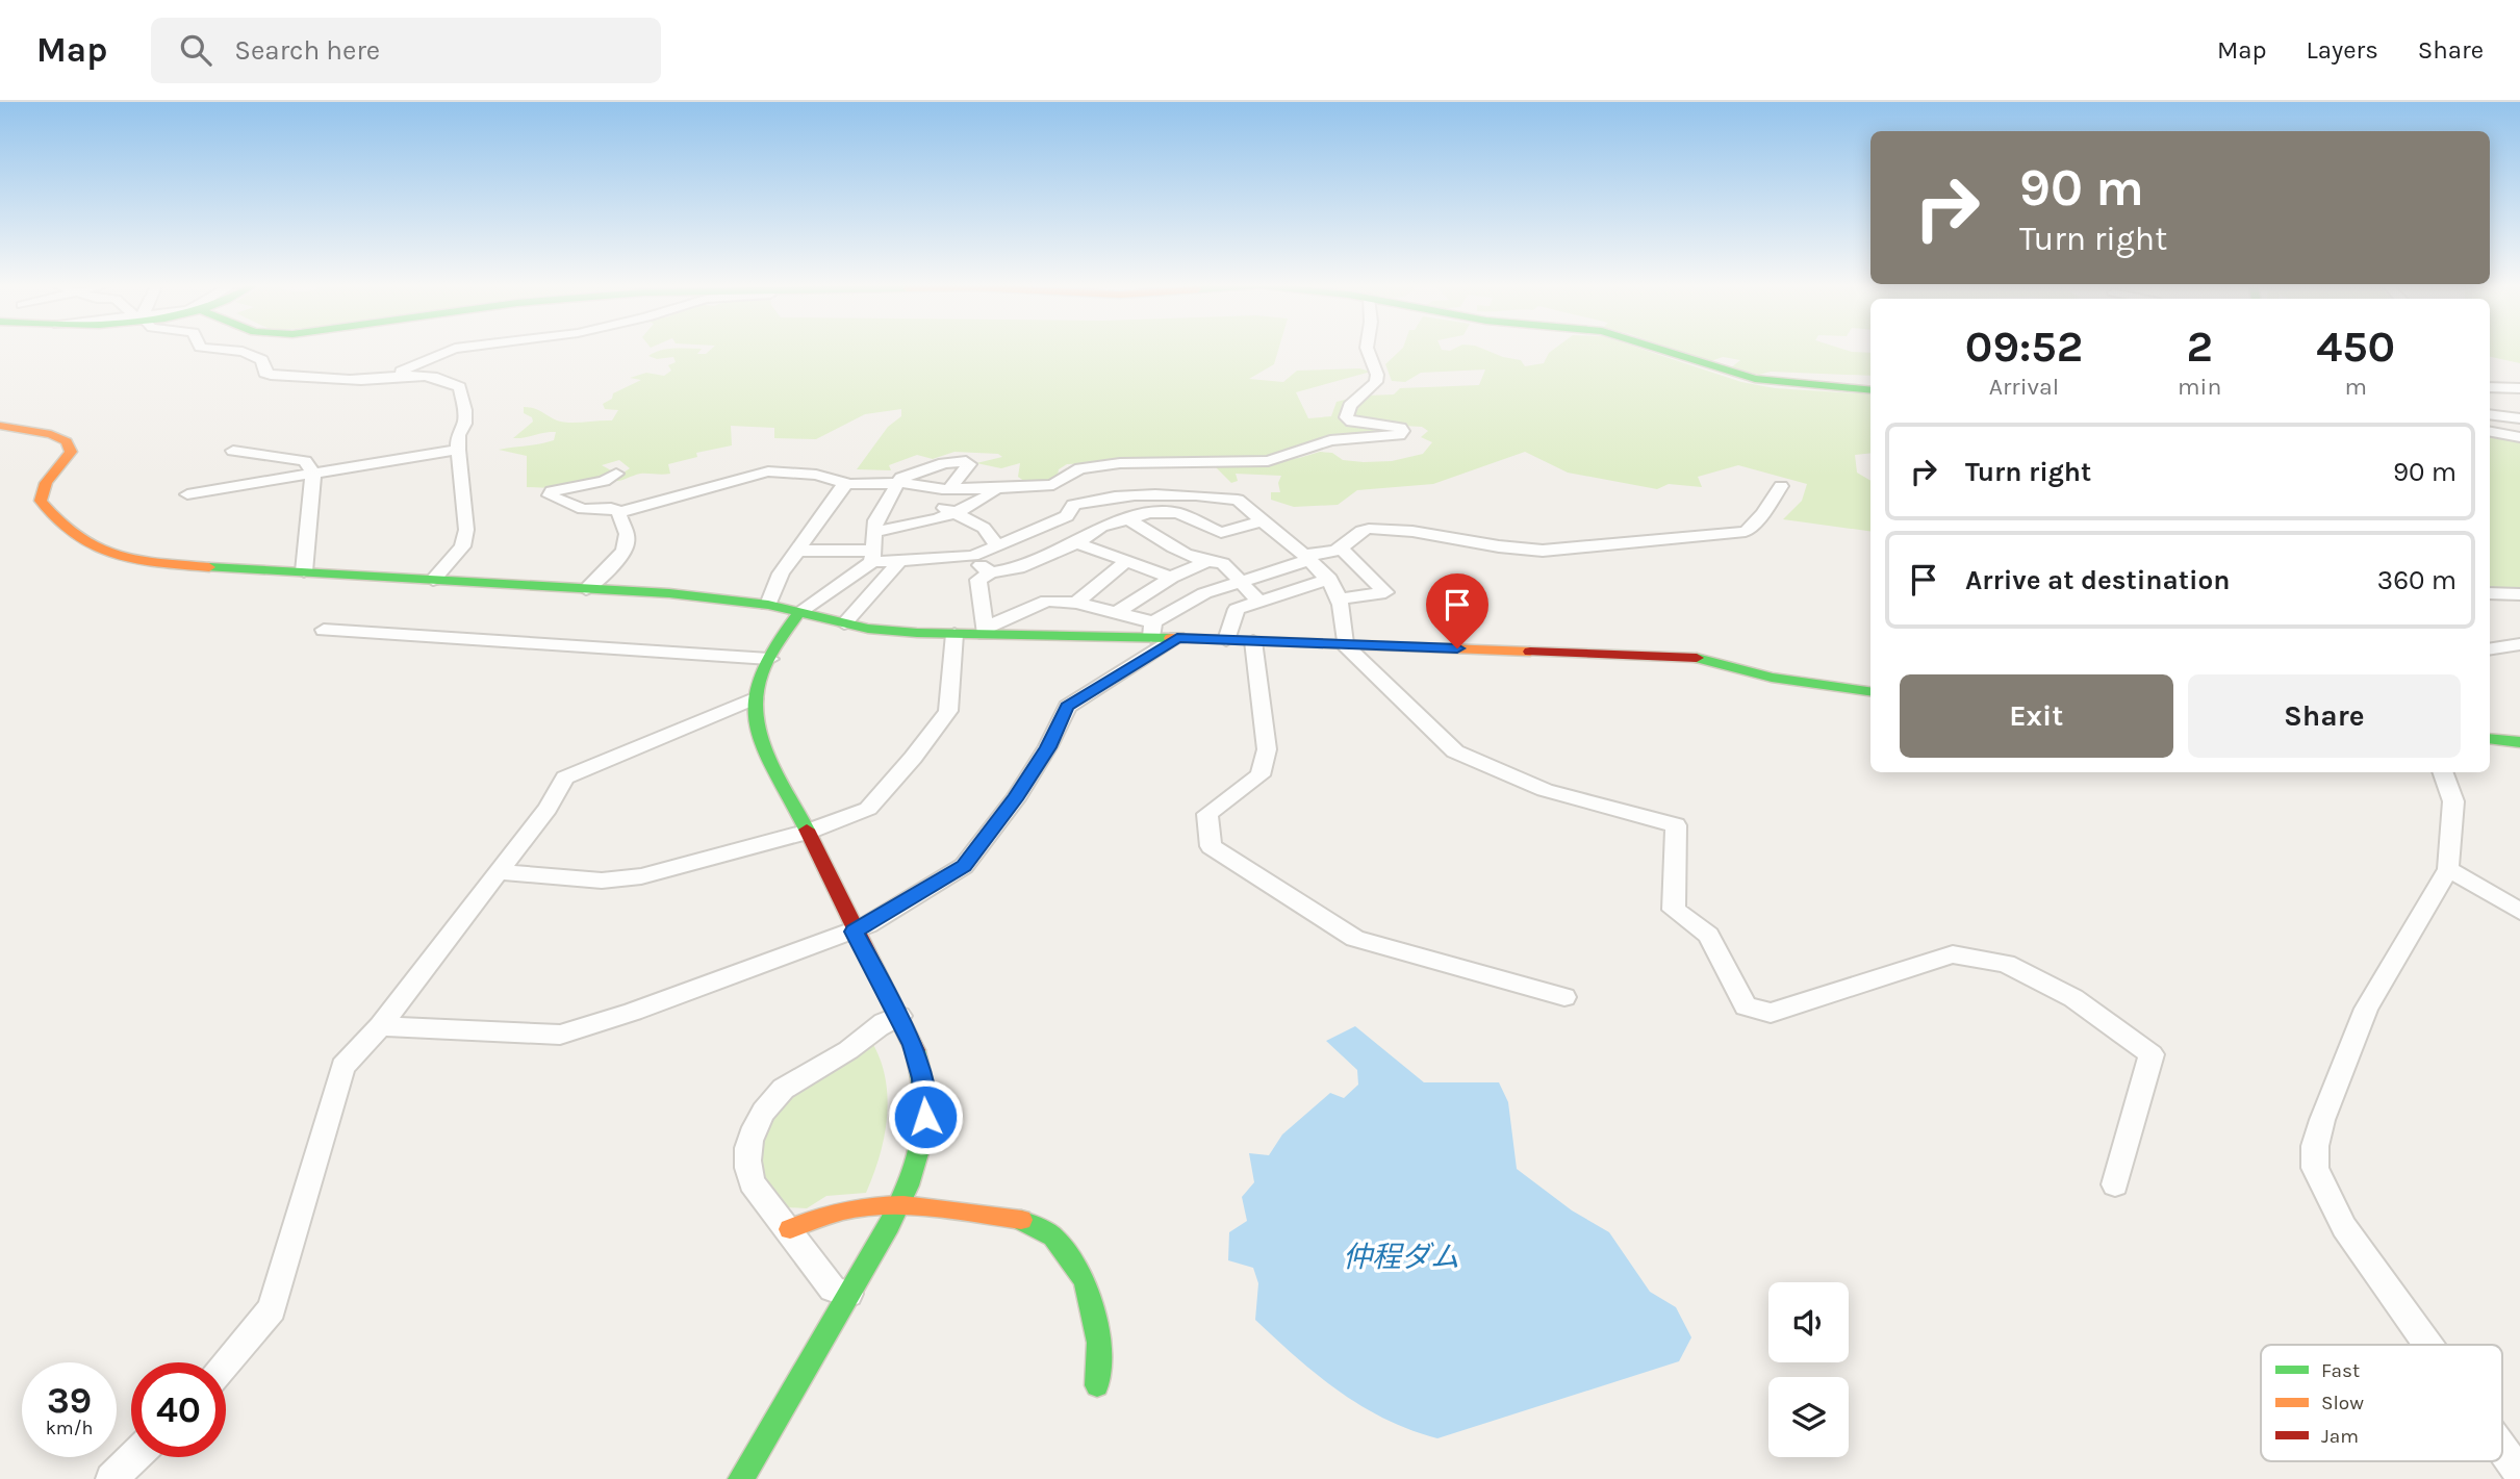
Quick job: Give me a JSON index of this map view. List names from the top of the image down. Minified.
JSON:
{"water":["仲程ダム"],"legend":["Fast","Slow","Jam"],"page":{"header":"Map","search":"Search here","nav":["Map","Layers","Share"],"turn":["90 m","Turn right"],"eta":["09:52","Arrival","2","min","450","m"],"list":[{"name":"Turn right","value":"90 m"},{"name":"Arrive at destination","value":"360 m"}],"buttons":["Exit","Share"],"speed":"39 km/h","limit":"40"}}
